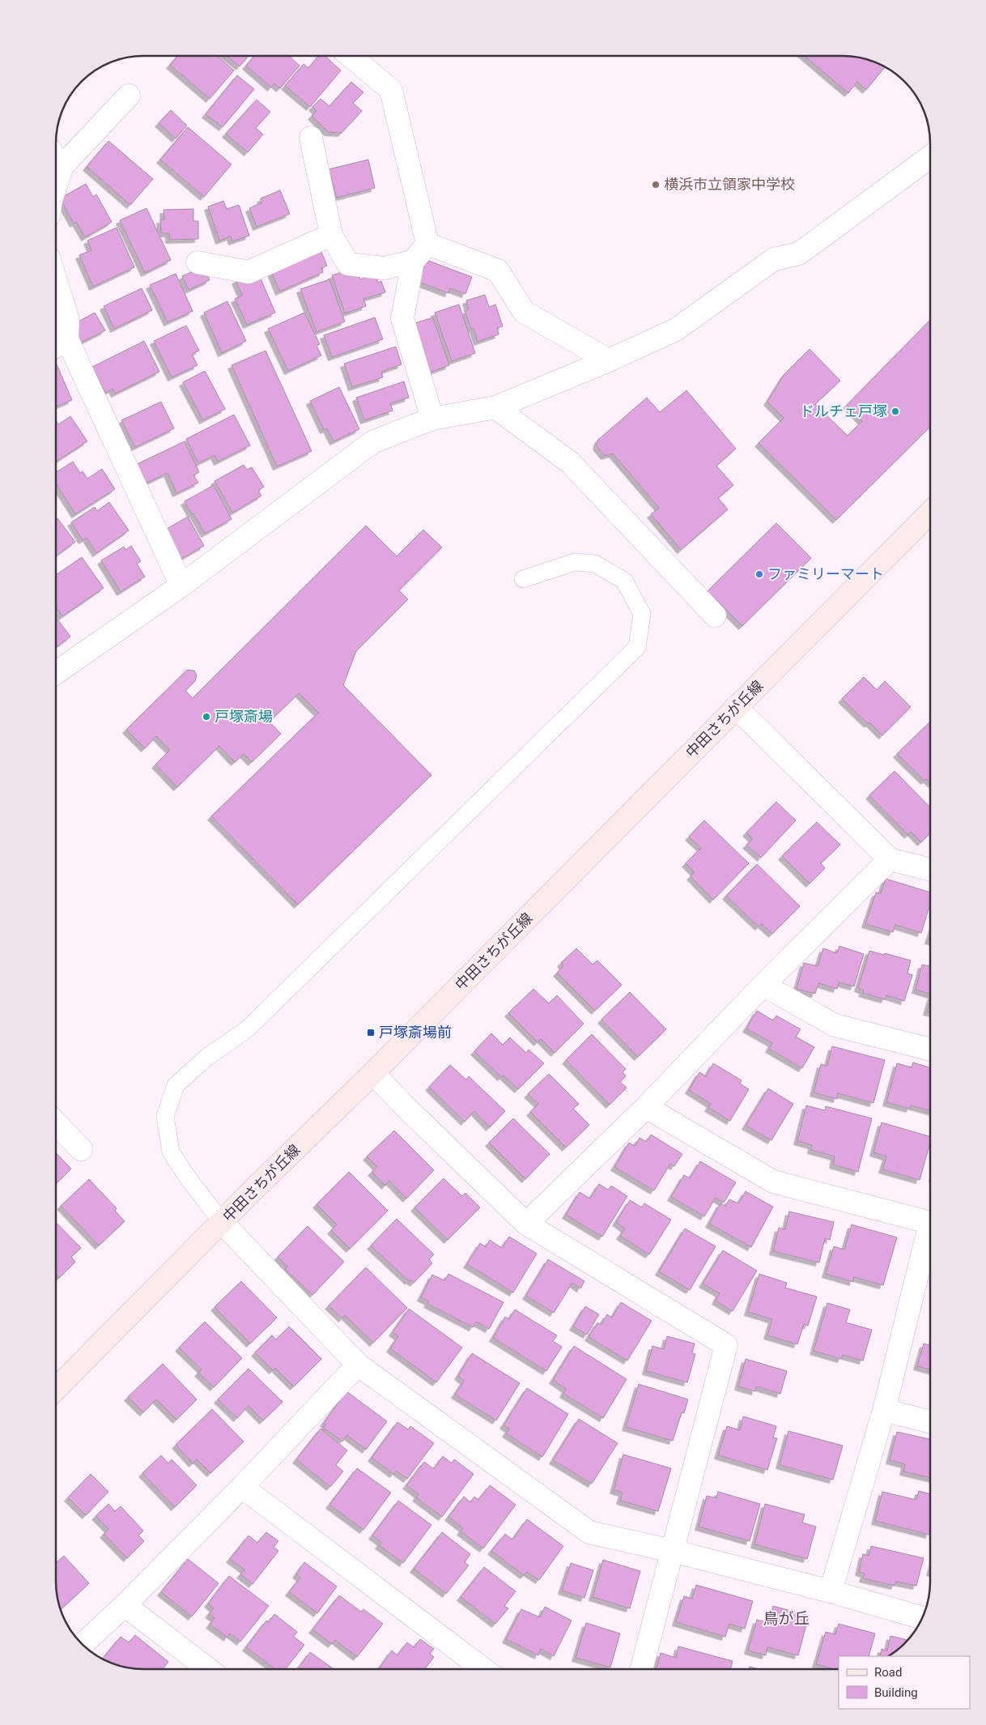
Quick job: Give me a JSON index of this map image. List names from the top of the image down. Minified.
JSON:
{"streets":{"street":["中田さちが丘線"]},"districts":["鳥が丘"],"places":{"other":["横浜市立領家中学校","ドルチェ戸塚","ファミリーマート","戸塚斎場"],"transit":["戸塚斎場前"]},"legend":["Road","Building"]}
